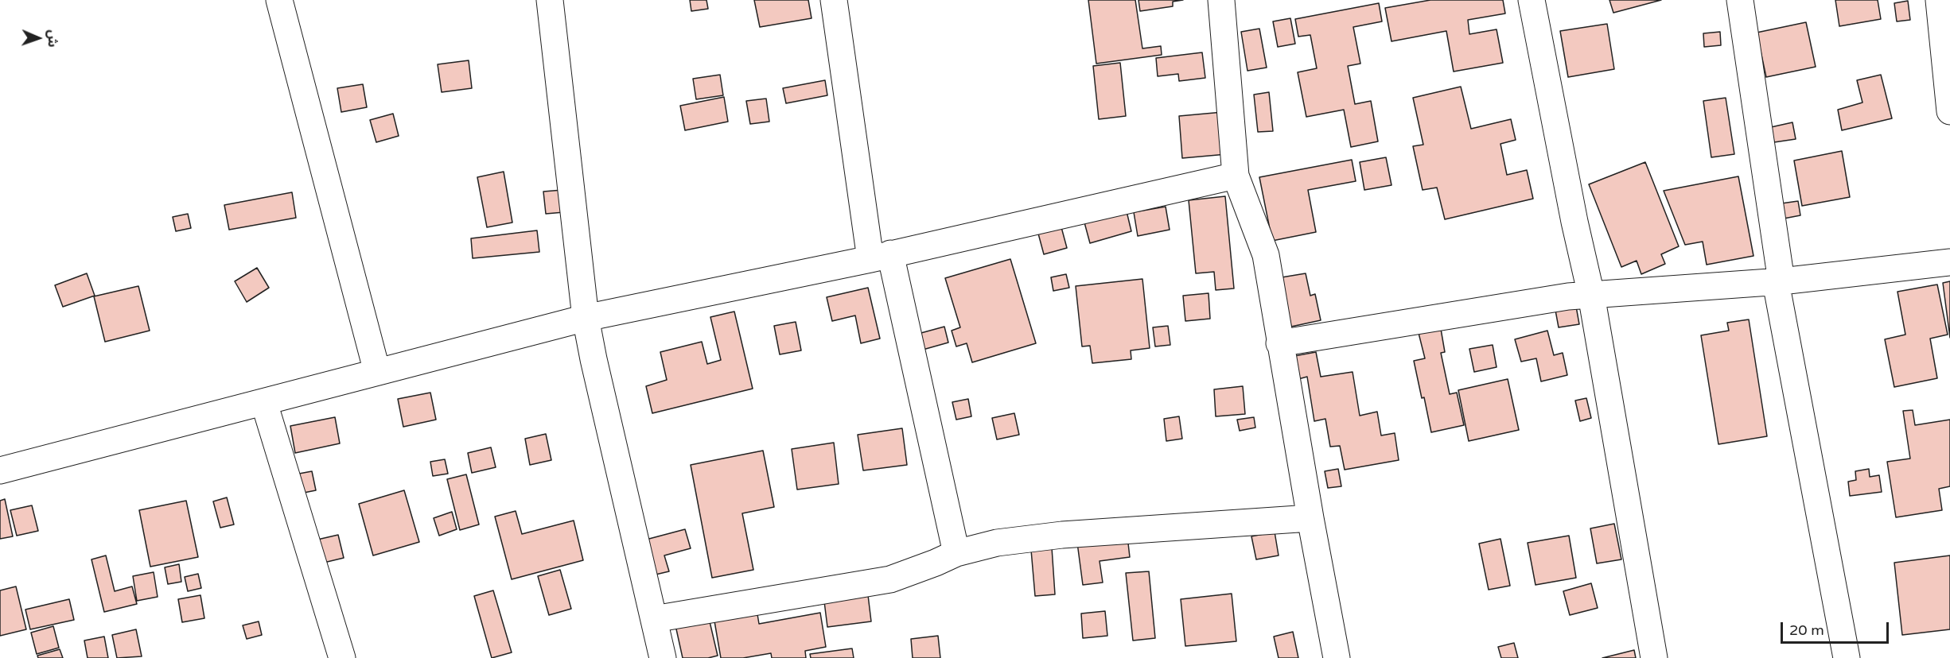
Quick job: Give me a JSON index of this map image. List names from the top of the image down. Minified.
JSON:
{"scale_bar":"20 m","north":"right"}
